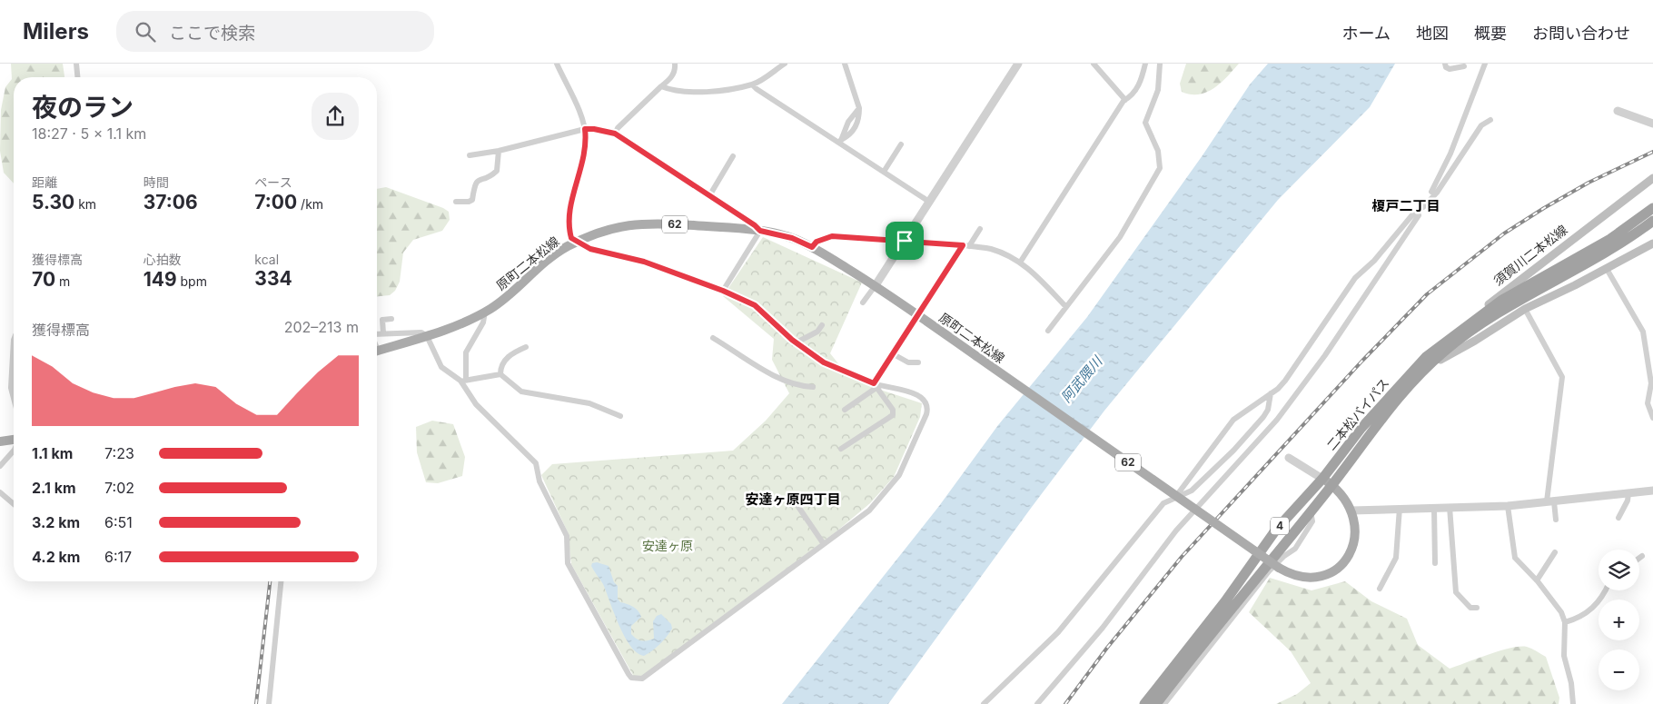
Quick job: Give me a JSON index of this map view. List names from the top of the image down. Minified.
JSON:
{"streets":{"highway":["二本松バイパス","4"],"main road":["62","須賀川二本松線","原町二本松線"]},"crossings":[["須賀川二本松線","二本松バイパス"],["原町二本松線","二本松バイパス"]],"districts":["榎戸二丁目","安達ヶ原四丁目"],"water":["阿武隈川"],"parks":["安達ヶ原"],"page":{"header":"Milers","search":"ここで検索","nav":["ホーム","地図","概要","お問い合わせ"],"heading":["夜のラン","18:27 · 5 × 1.1 km"],"stats":[["距離","5.30 km"],["時間","37:06"],["ペース","7:00 /km"],["獲得標高","70 m"],["心拍数","149 bpm"],["kcal","334"]],"chart":["獲得標高","202–213 m"],"list":[{"name":"1.1 km","note":"7:23"},{"name":"2.1 km","note":"7:02"},{"name":"3.2 km","note":"6:51"},{"name":"4.2 km","note":"6:17"}],"map_buttons":["+","−"]}}
